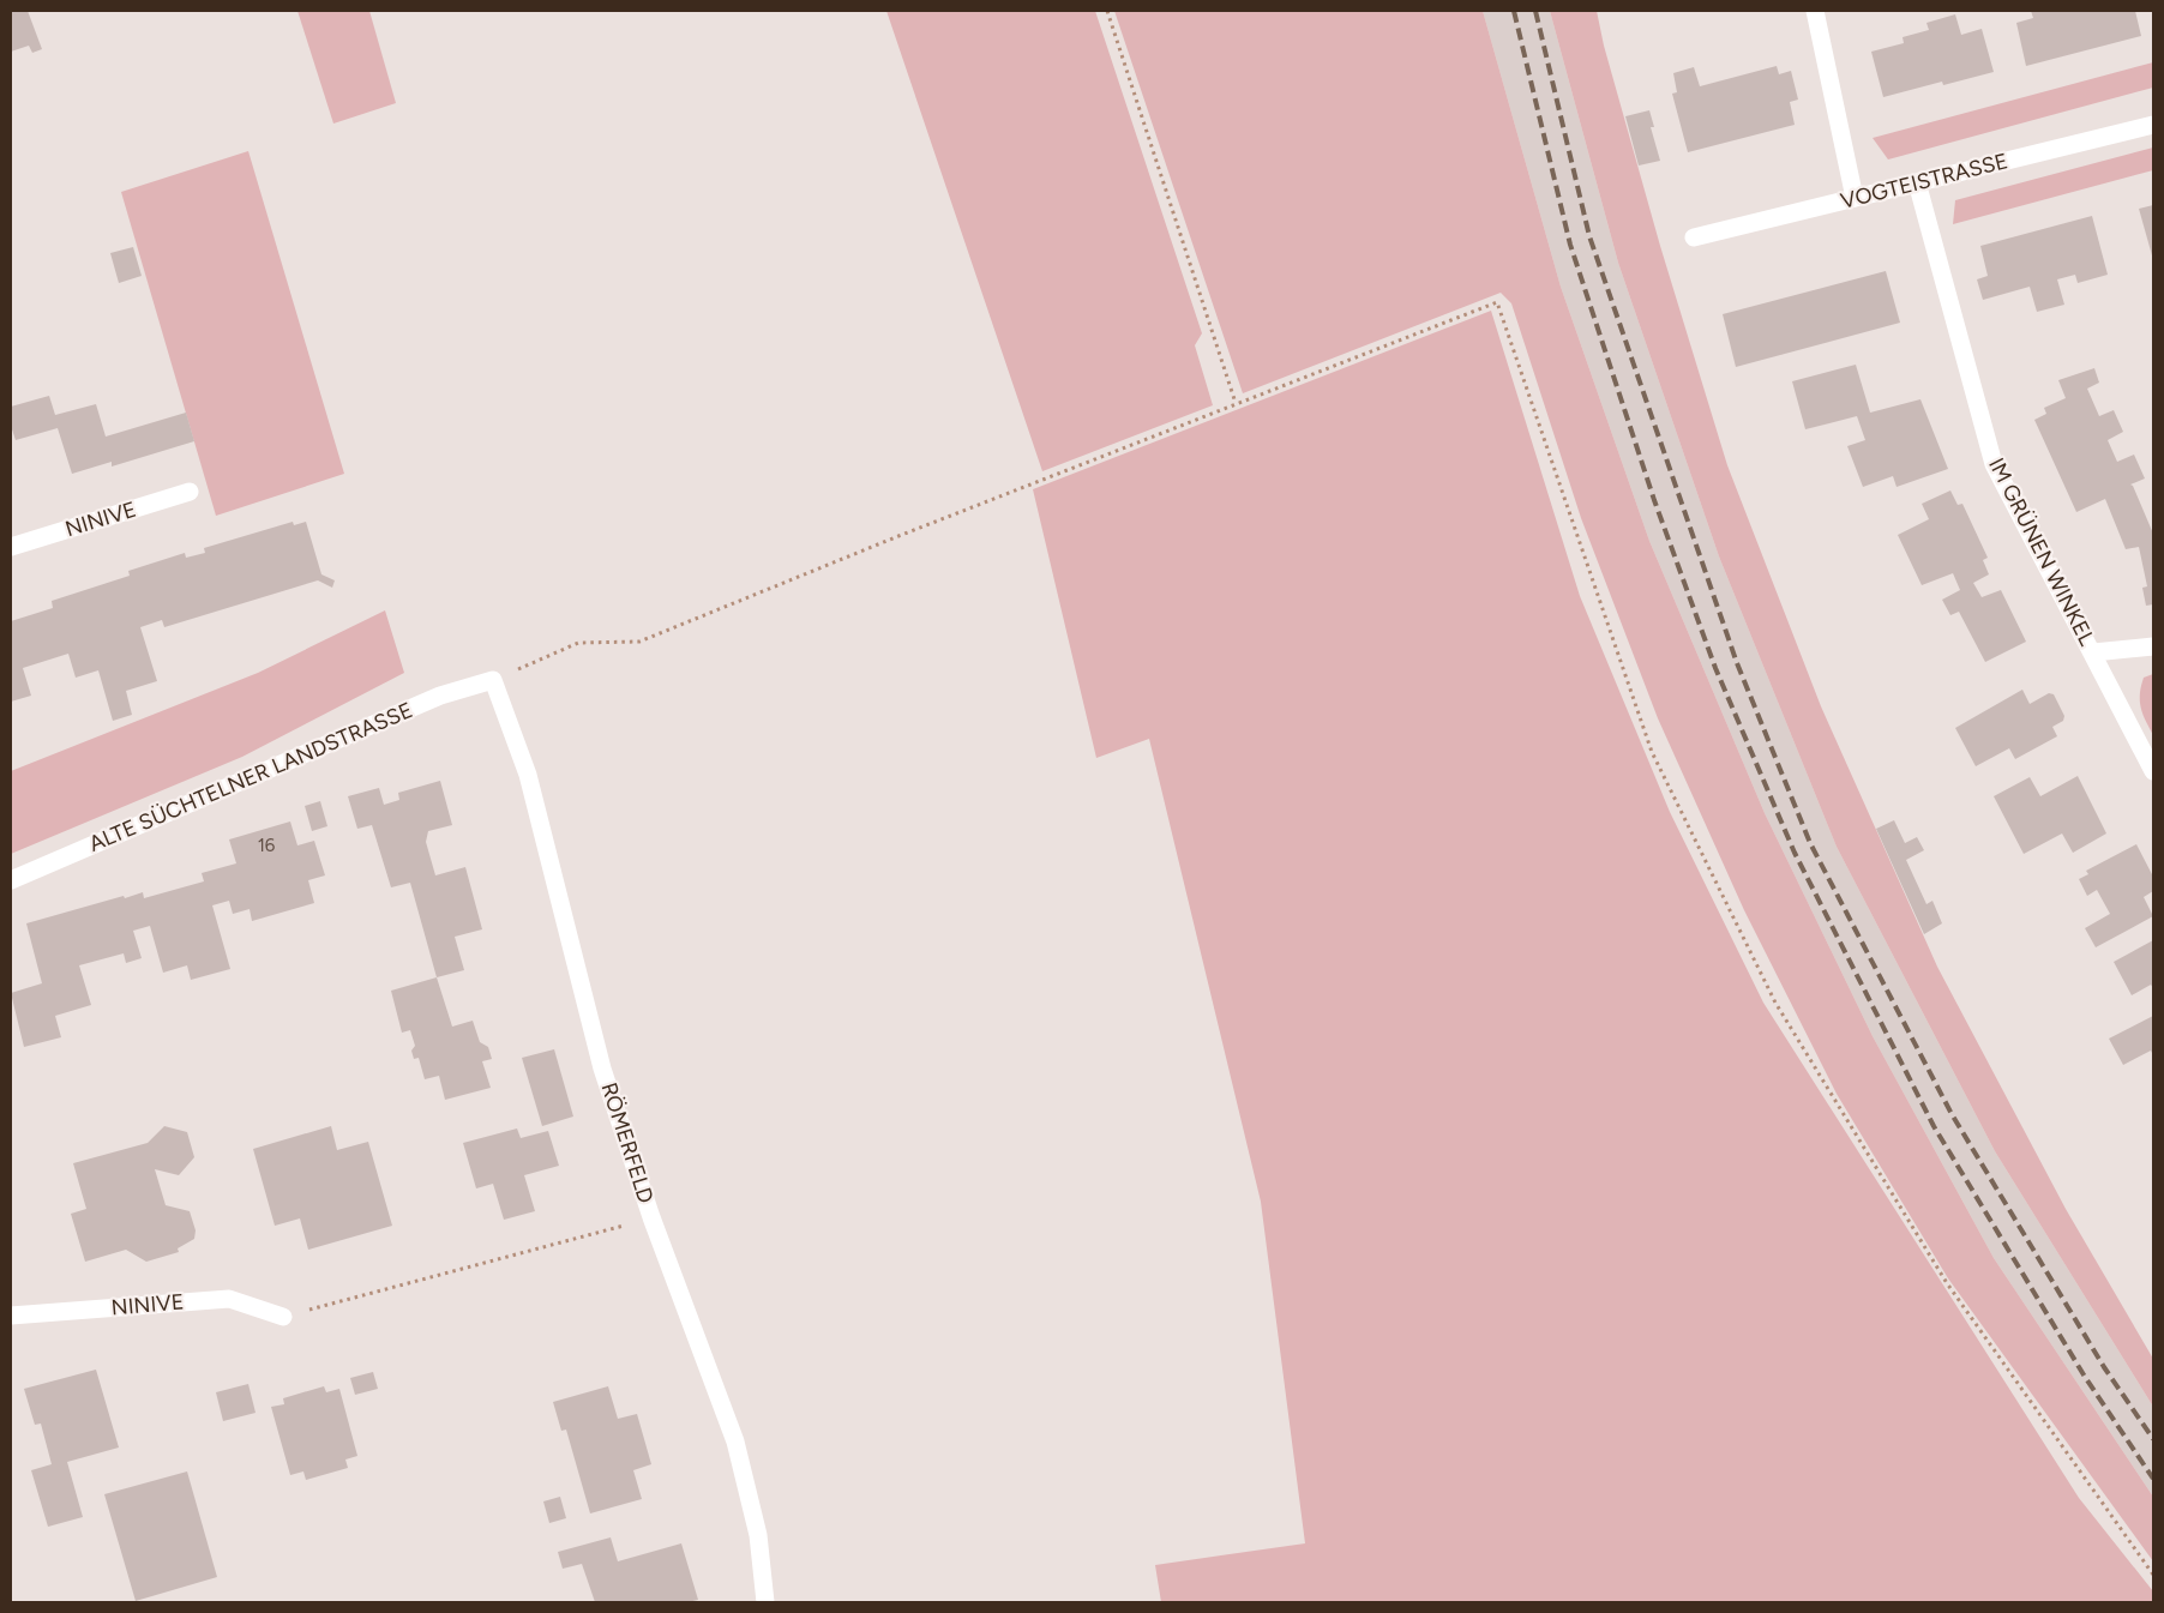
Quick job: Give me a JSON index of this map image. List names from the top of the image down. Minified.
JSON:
{"streets":{"street":["VOGTEISTRASSE","NINIVE","IM GRÜNEN WINKEL","ALTE SÜCHTELNER LANDSTRASSE","RÖMERFELD"]},"crossings":[["VOGTEISTRASSE","IM GRÜNEN WINKEL"],["ALTE SÜCHTELNER LANDSTRASSE","RÖMERFELD"]],"house_numbers":["16"]}
